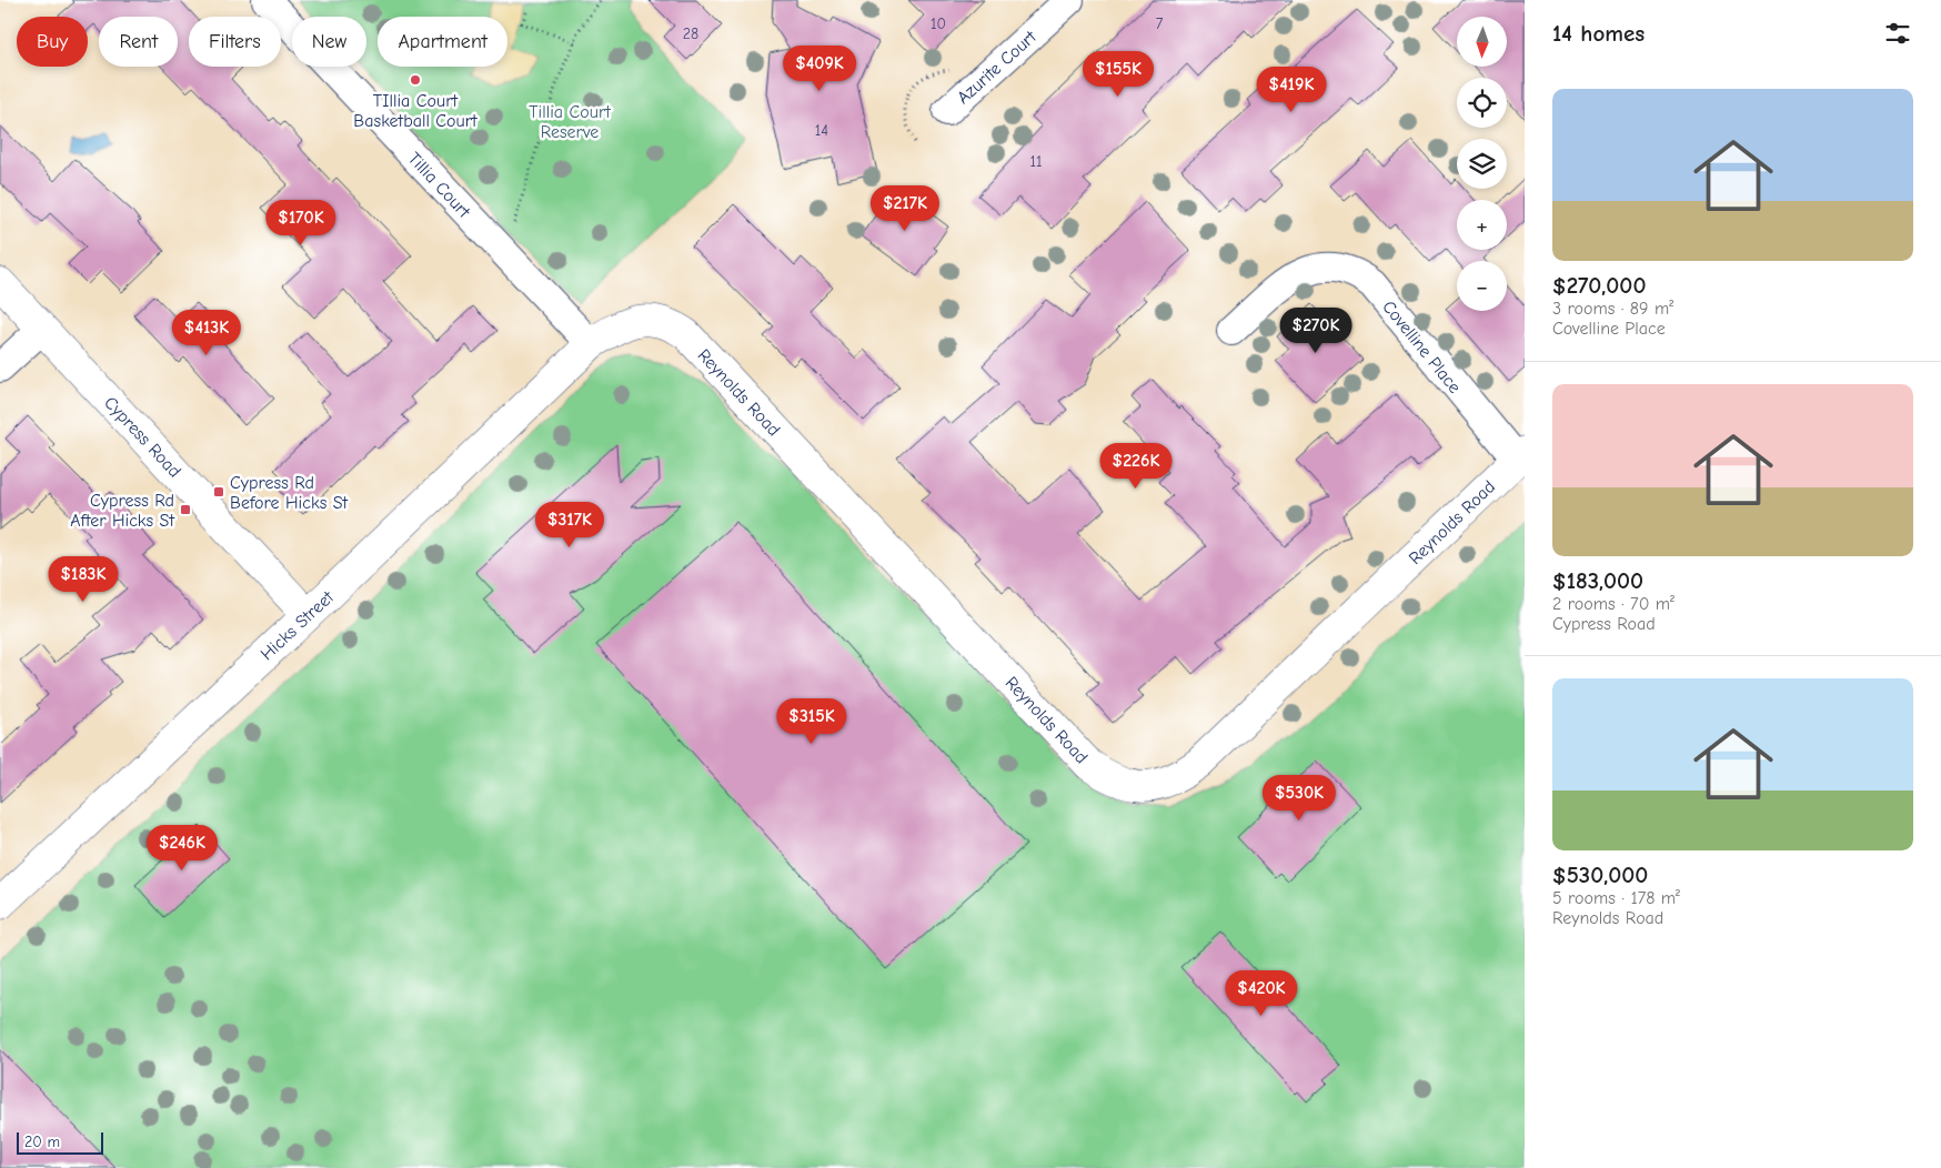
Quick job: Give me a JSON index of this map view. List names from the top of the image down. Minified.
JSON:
{"streets":{"street":["Azurite Court","Tillia Court","Covelline Place","Reynolds Road","Cypress Road","Hicks Street"]},"crossings":[["Tillia Court","Reynolds Road"],["Tillia Court","Hicks Street"],["Covelline Place","Reynolds Road"],["Reynolds Road","Hicks Street"],["Cypress Road","Hicks Street"]],"parks":["Tillia Court Reserve"],"places":{"other":["TIllia Court Basketball Court"],"transit":["Cypress Rd Before Hicks St","Cypress Rd After Hicks St"]},"house_numbers":["10","7","28","14","11"],"scale_bar":"20 m","north":"bottom","page":{"heading":"14 homes","map_buttons":["+","−"],"chip":["Buy","Rent","Filters","New","Apartment"],"price":["$409K","$155K","$419K","$217K","$170K","$270K","$413K","$226K","$317K","$183K","$315K","$530K","$246K","$420K"],"list":[{"name":"$270,000","note":"3 rooms · 89 m² · Covelline Place"},{"name":"$183,000","note":"2 rooms · 70 m² · Cypress Road"},{"name":"$530,000","note":"5 rooms · 178 m² · Reynolds Road"}],"scale":"20 m"}}
